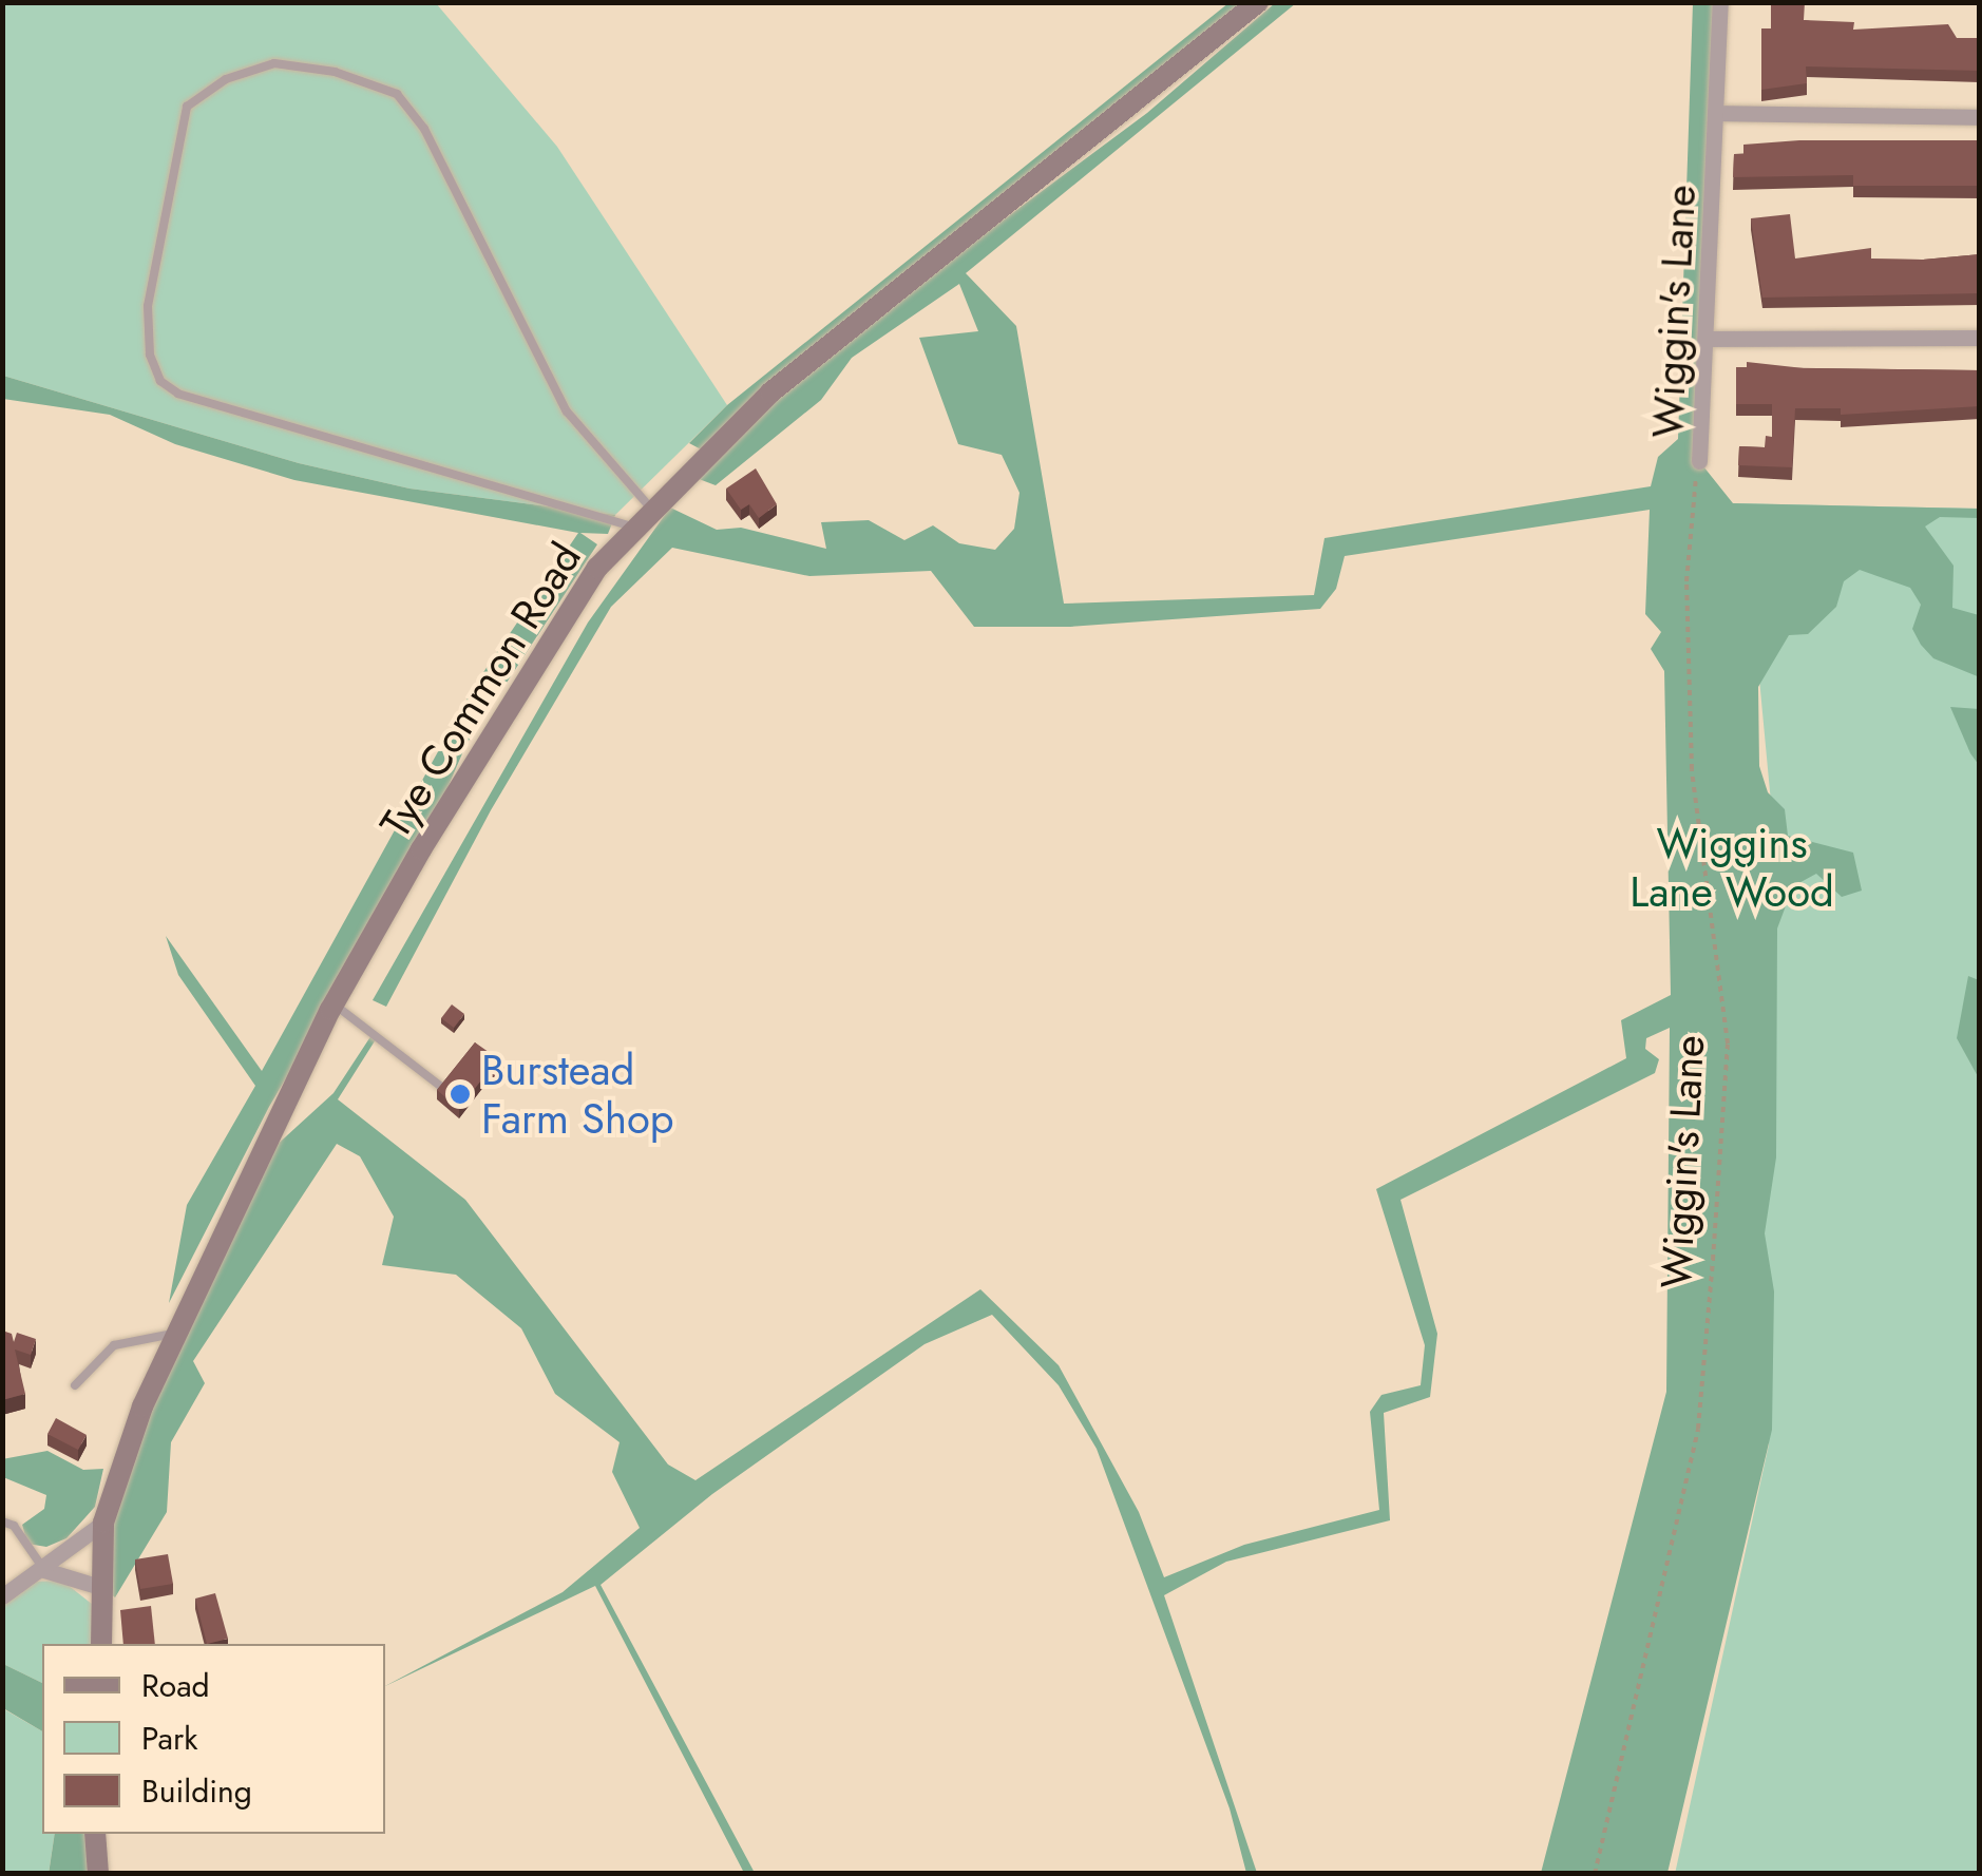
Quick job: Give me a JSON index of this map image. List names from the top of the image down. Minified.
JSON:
{"streets":{"street":["Wiggin's Lane","Tye Common Road"]},"parks":["Wiggins Lane Wood"],"places":["Burstead Farm Shop"],"legend":["Road","Park","Building"]}
